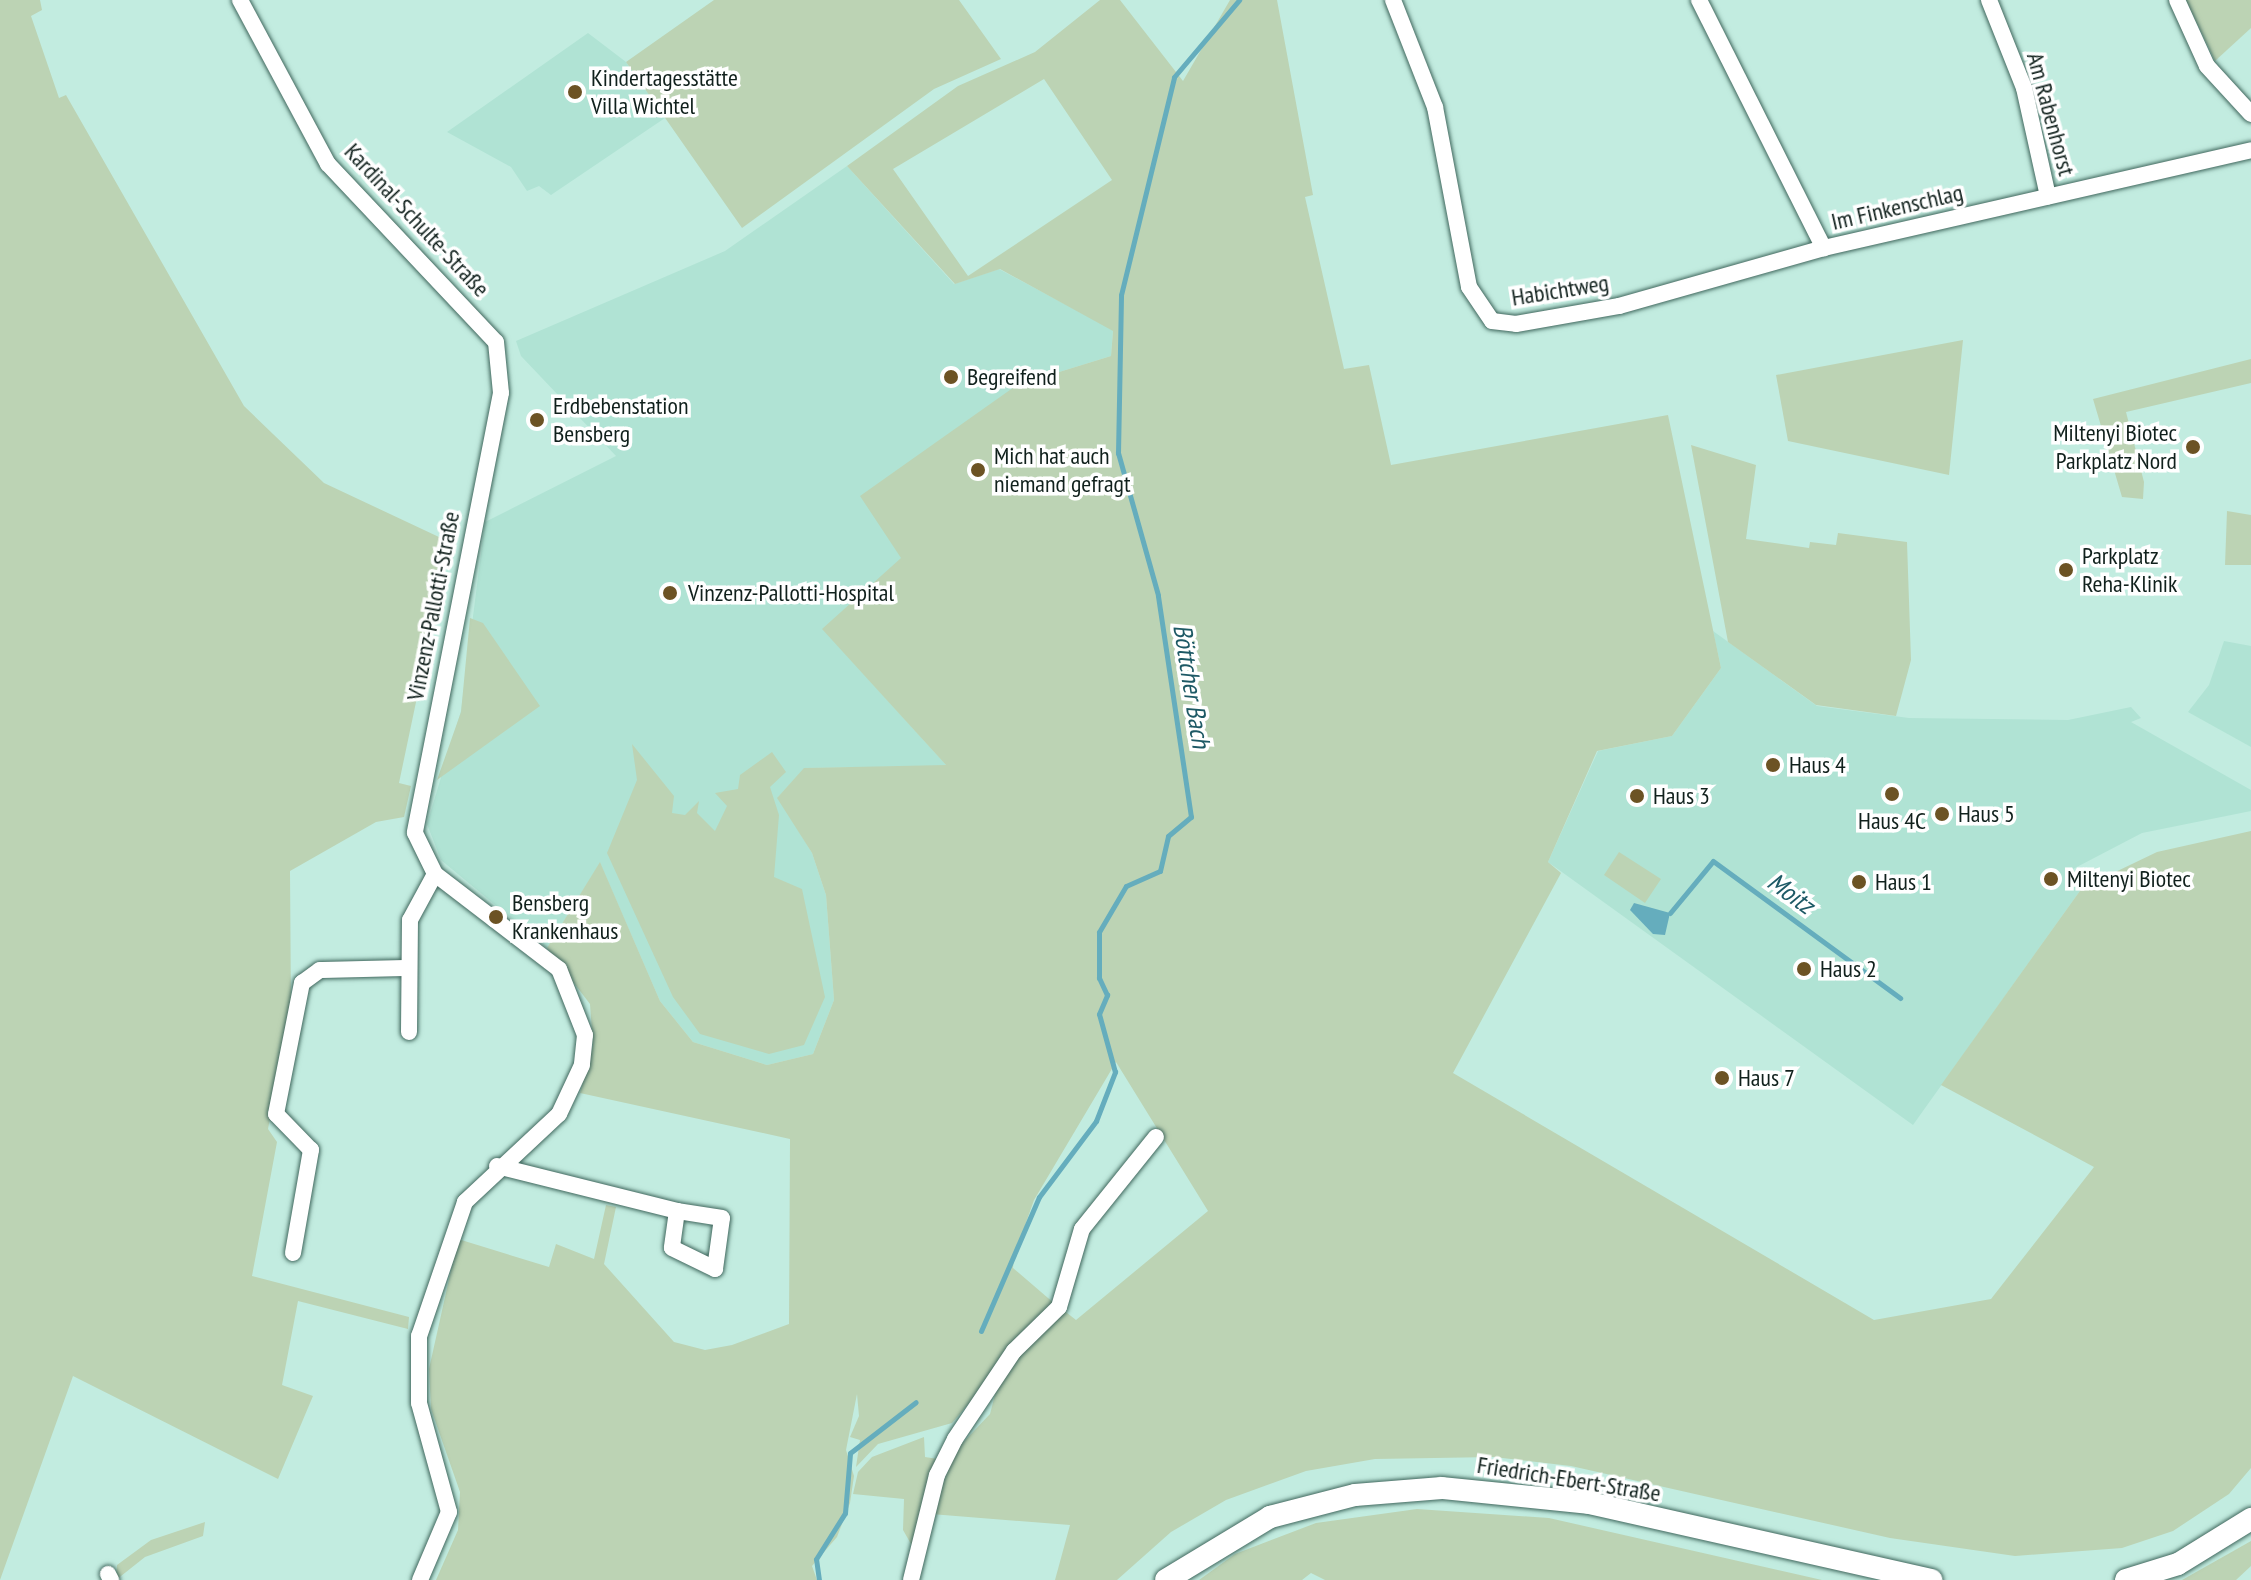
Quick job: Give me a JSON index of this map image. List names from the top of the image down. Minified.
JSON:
{"streets":{"main road":["Friedrich-Ebert-Straße"],"street":["Am Rabenhorst","Im Finkenschlag","Kardinal-Schulte-Straße","Habichtweg","Vinzenz-Pallotti-Straße"]},"crossings":[["Am Rabenhorst","Im Finkenschlag"],["Im Finkenschlag","Habichtweg"],["Kardinal-Schulte-Straße","Vinzenz-Pallotti-Straße"]],"water":["Böttcher Bach","Moitz"],"places":["Kindertagesstätte Villa Wichtel","Begreifend","Erdbebenstation Bensberg","Miltenyi Biotec Parkplatz Nord","Mich hat auch niemand gefragt","Parkplatz Reha-Klinik","Vinzenz-Pallotti-Hospital","Haus 4","Haus 4C","Haus 3","Haus 5","Miltenyi Biotec","Haus 1","Bensberg Krankenhaus","Haus 2","Haus 7"]}
